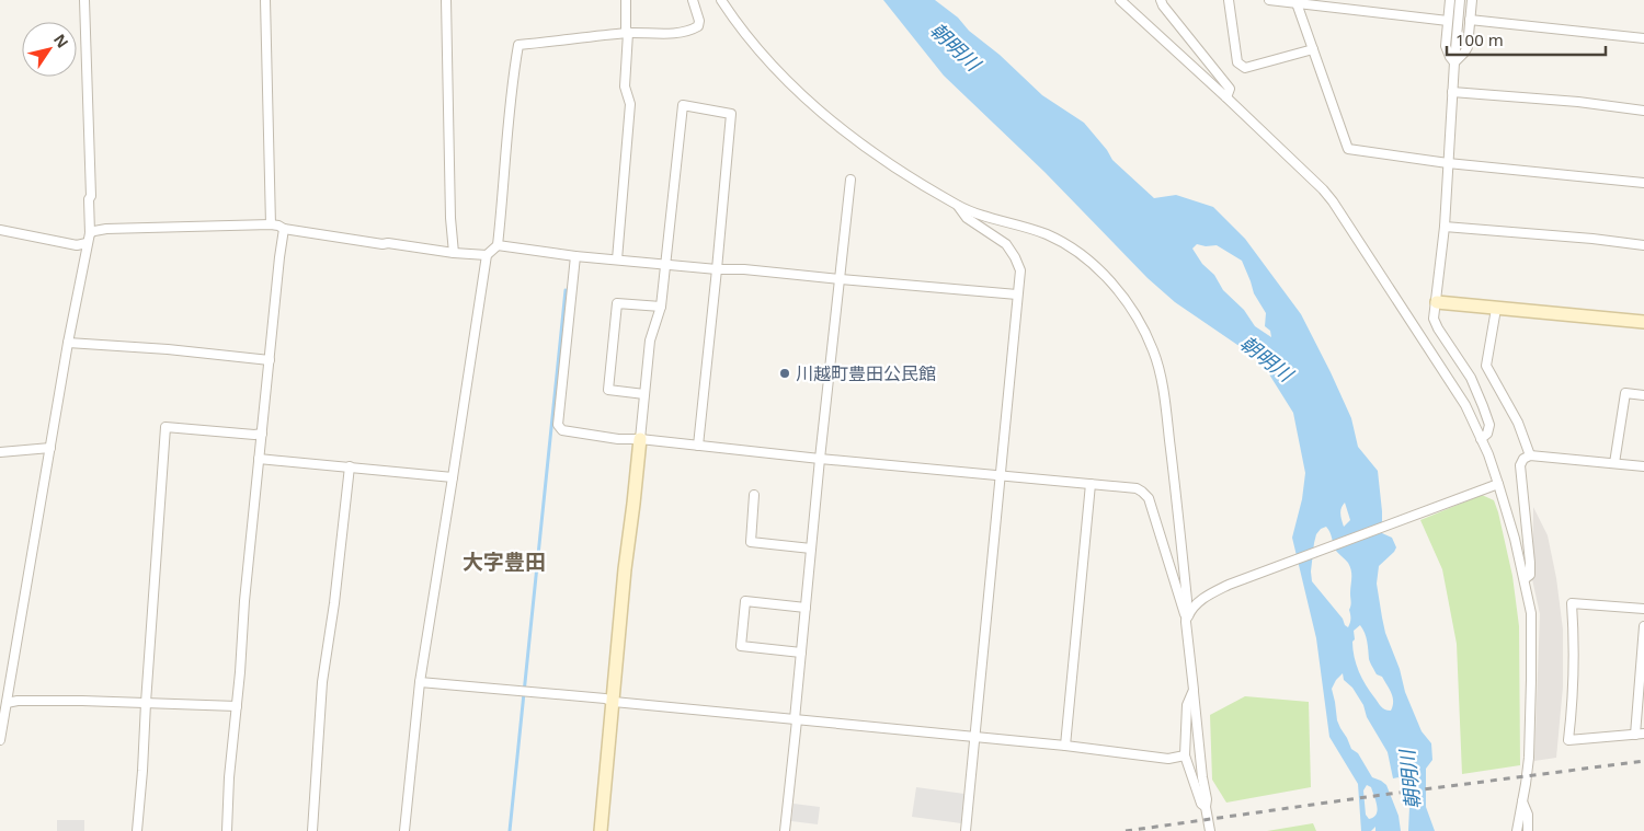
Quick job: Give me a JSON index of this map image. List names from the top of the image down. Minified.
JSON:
{"districts":["大字豊田"],"water":["朝明川"],"places":["川越町豊田公民館"],"scale_bar":"100 m","north":"top right"}
